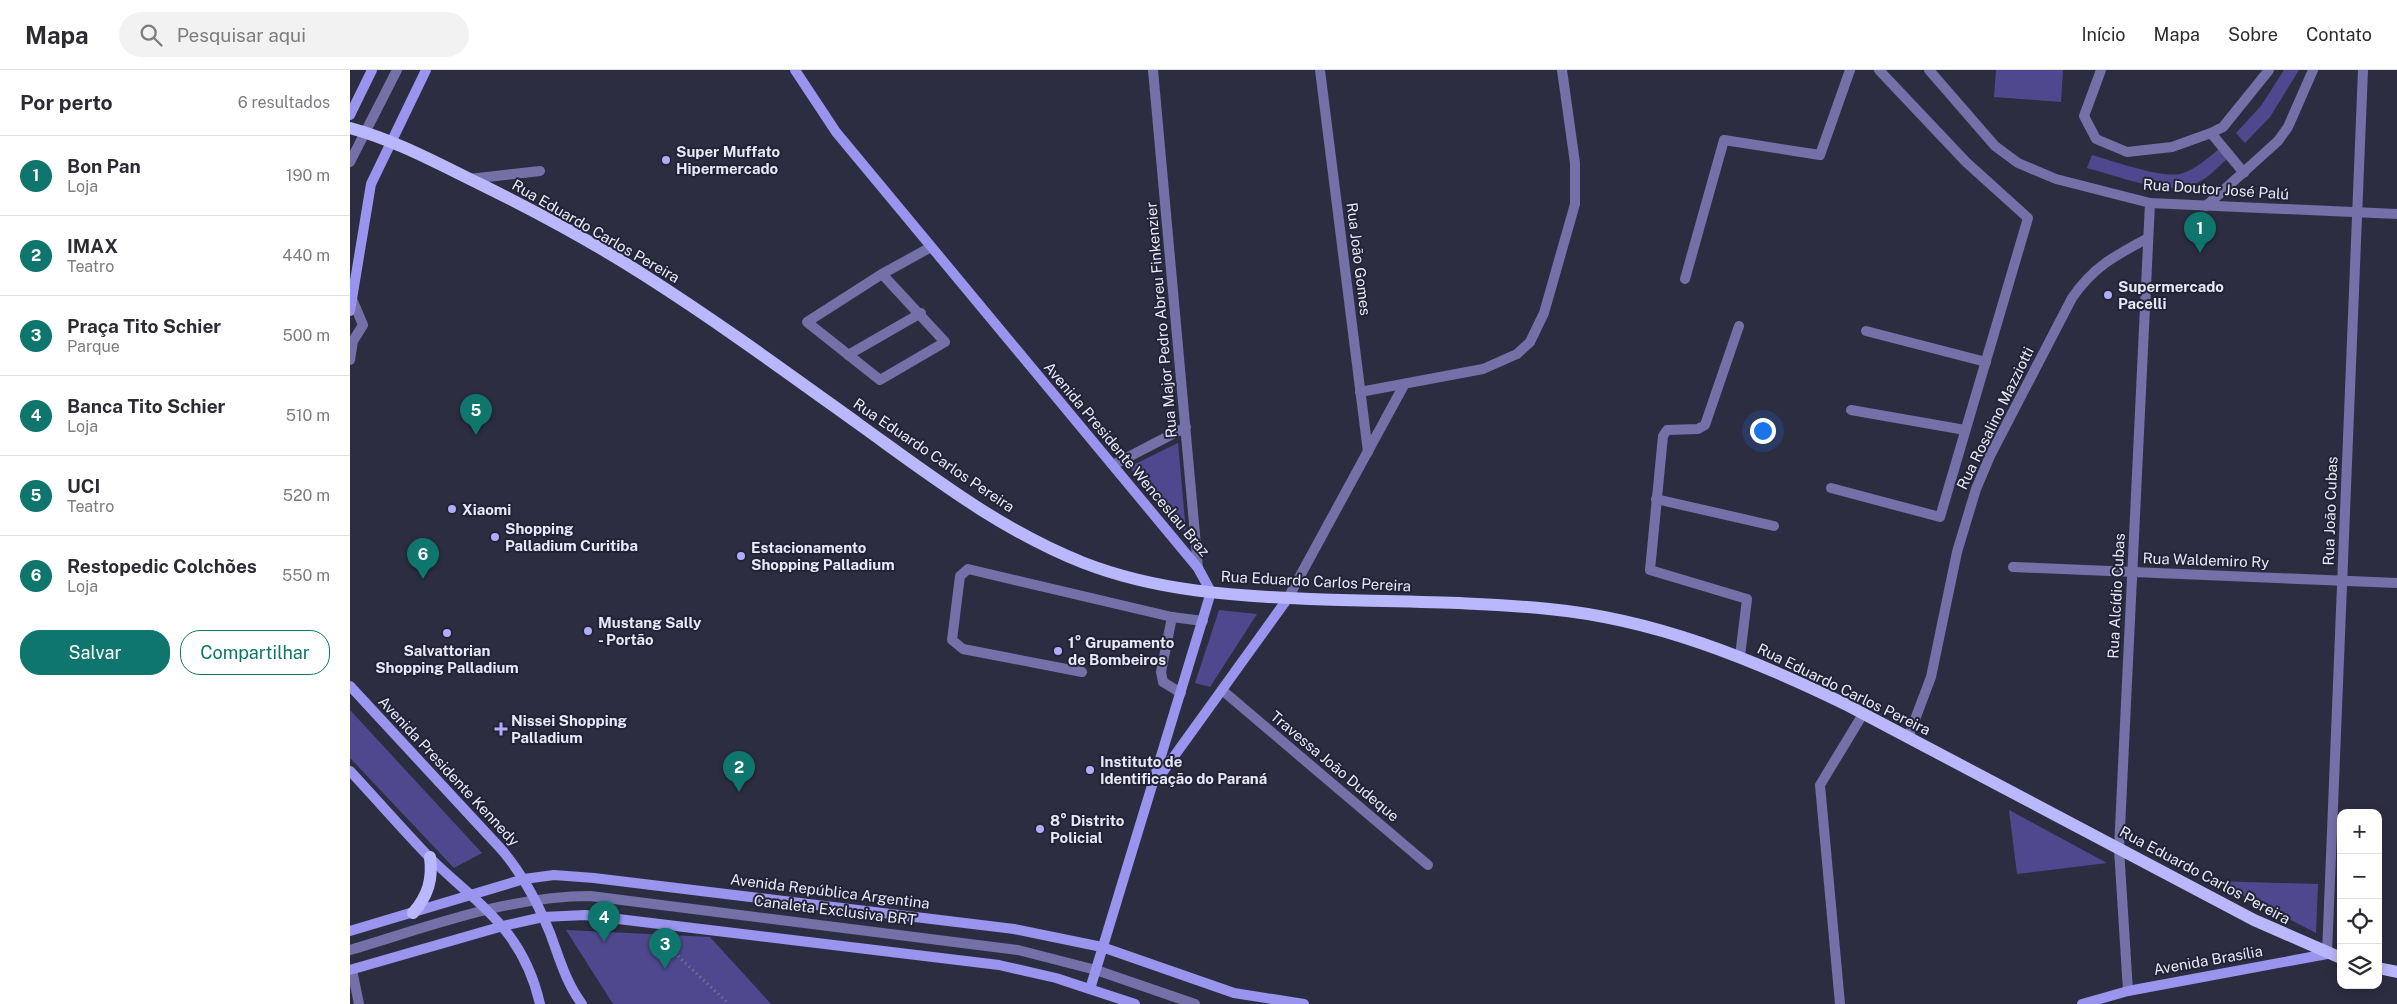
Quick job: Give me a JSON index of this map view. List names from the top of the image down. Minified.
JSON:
{"streets":{"main road":["Rua Eduardo Carlos Pereira","Avenida Brasília"],"street":["Rua Doutor José Palú","Rua João Gomes","Rua Major Pedro Abreu Finkenzier","Rua Rosalino Mazziotti","Avenida Presidente Wenceslau Braz","Rua João Cubas","Rua Waldemiro Ry","Rua Alcídio Cubas","Travessa João Dudeque","Avenida Presidente Kennedy","Avenida República Argentina","Canaleta Exclusiva BRT"]},"crossings":[["Rua Doutor José Palú","Rua João Cubas"],["Rua Doutor José Palú","Rua Alcídio Cubas"],["Rua Eduardo Carlos Pereira","Rua Rosalino Mazziotti"],["Rua Eduardo Carlos Pereira","Avenida Presidente Wenceslau Braz"],["Rua Eduardo Carlos Pereira","Rua João Cubas"],["Rua Eduardo Carlos Pereira","Rua Alcídio Cubas"],["Rua Eduardo Carlos Pereira","Avenida Brasília"],["Rua Major Pedro Abreu Finkenzier","Avenida Presidente Wenceslau Braz"],["Rua Rosalino Mazziotti","Rua Alcídio Cubas"],["Rua João Cubas","Rua Waldemiro Ry"],["Rua João Cubas","Avenida Brasília"],["Rua Waldemiro Ry","Rua Alcídio Cubas"],["Rua Alcídio Cubas","Avenida Brasília"],["Avenida Presidente Kennedy","Avenida República Argentina"],["Avenida Presidente Kennedy","Canaleta Exclusiva BRT"]],"places":{"other":["Super Muffato Hipermercado","Supermercado Pacelli","Xiaomi","Shopping Palladium Curitiba","Estacionamento Shopping Palladium","Mustang Sally - Portão","Salvattorian Shopping Palladium","1° Grupamento de Bombeiros","Instituto de Identificação do Paraná","8° Distrito Policial"],"health":["Nissei Shopping Palladium"]},"page":{"header":"Mapa","search":"Pesquisar aqui","nav":["Início","Mapa","Sobre","Contato"],"heading":["Por perto","6 resultados"],"list":[{"mark":"1","name":"Bon Pan","note":"Loja","value":"190 m"},{"mark":"2","name":"IMAX","note":"Teatro","value":"440 m"},{"mark":"3","name":"Praça Tito Schier","note":"Parque","value":"500 m"},{"mark":"4","name":"Banca Tito Schier","note":"Loja","value":"510 m"},{"mark":"5","name":"UCI","note":"Teatro","value":"520 m"},{"mark":"6","name":"Restopedic Colchões","note":"Loja","value":"550 m"}],"pins":["1","5","6","2","4","3"],"buttons":["Salvar","Compartilhar"],"map_buttons":["+","−"]}}
